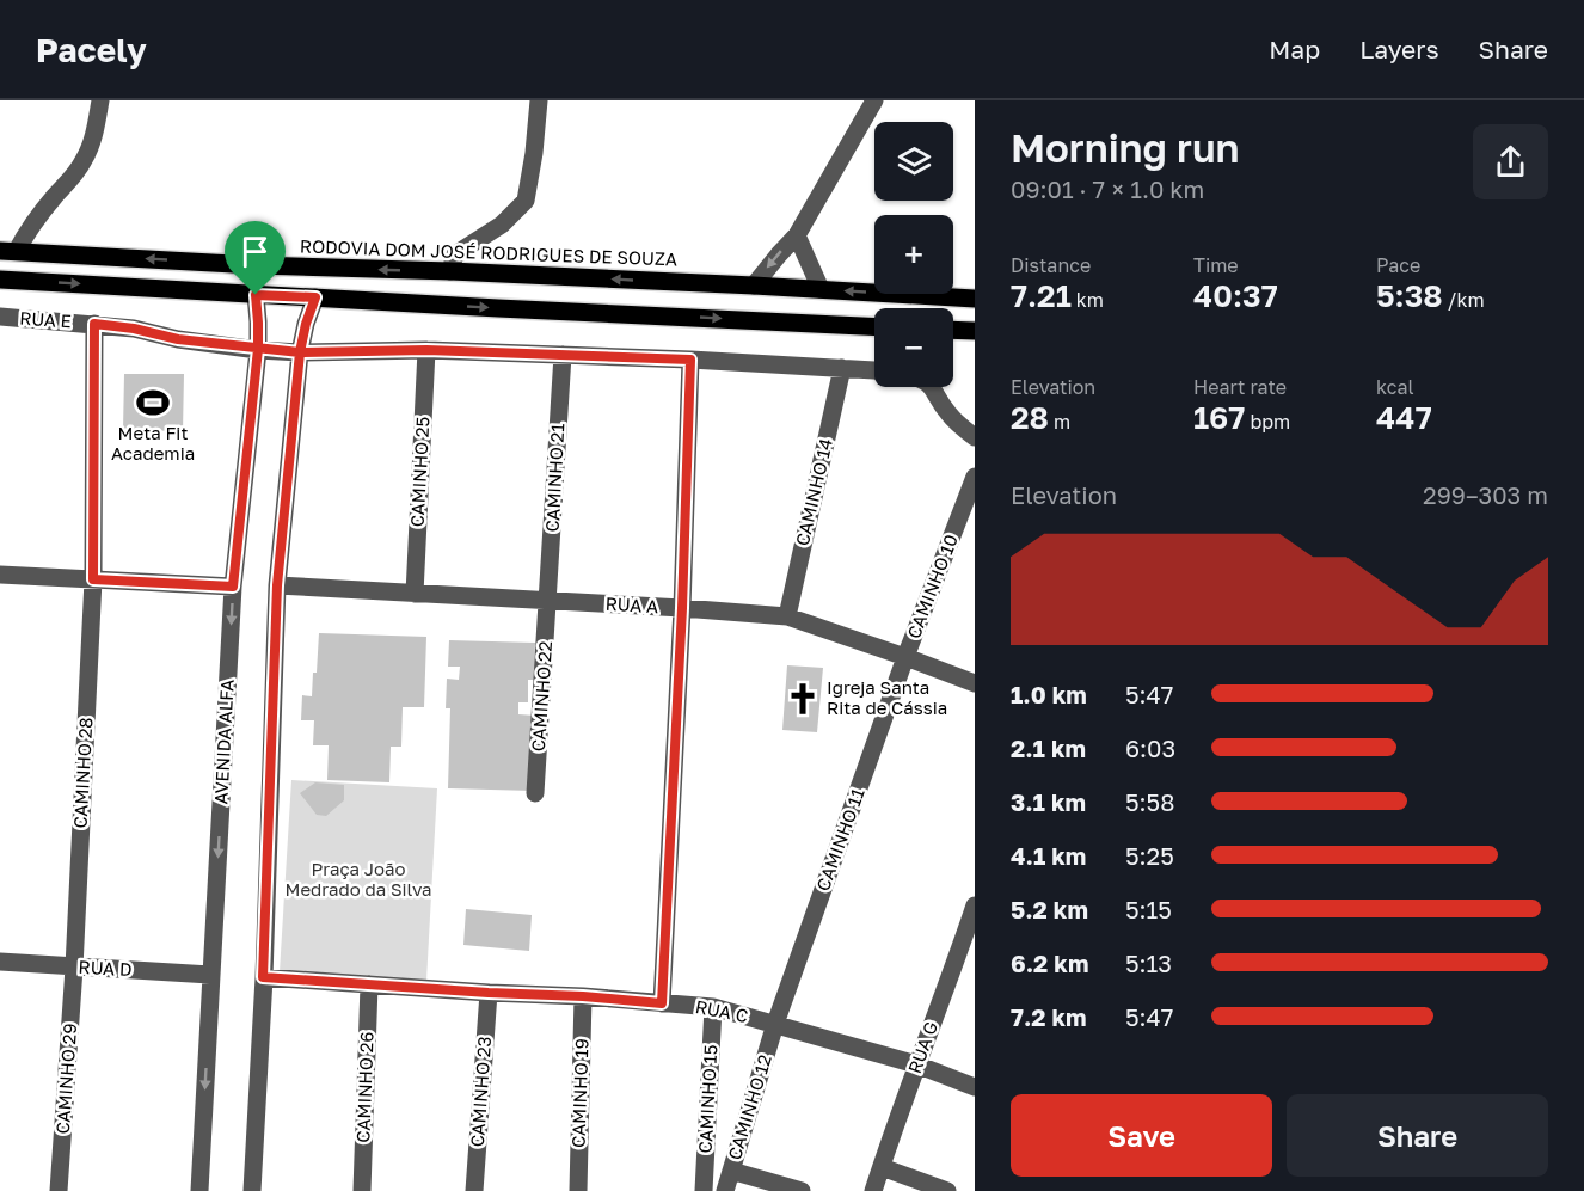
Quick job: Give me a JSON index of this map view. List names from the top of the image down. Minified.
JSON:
{"streets":{"main road":["RODOVIA DOM JOSÉ RODRIGUES DE SOUZA"],"street":["RUA E","CAMINHO 25","CAMINHO 21","CAMINHO 14","CAMINHO 10","RUA A","CAMINHO 22","AVENIDA ALFA","CAMINHO 28","CAMINHO 11","RUA D","RUA C","RUA G","CAMINHO 29","CAMINHO 26","CAMINHO 23","CAMINHO 19","CAMINHO 15","CAMINHO 12"]},"crossings":[["RUA E","CAMINHO 25"],["RUA E","CAMINHO 21"],["RUA E","CAMINHO 14"],["RUA E","AVENIDA ALFA"],["RUA E","CAMINHO 28"],["CAMINHO 25","RUA A"],["CAMINHO 21","RUA A"],["CAMINHO 21","CAMINHO 22"],["CAMINHO 14","RUA A"],["CAMINHO 10","RUA A"],["CAMINHO 10","CAMINHO 11"],["RUA A","CAMINHO 22"],["RUA A","CAMINHO 11"],["AVENIDA ALFA","RUA D"],["CAMINHO 28","RUA D"],["CAMINHO 28","CAMINHO 29"],["CAMINHO 11","RUA C"],["CAMINHO 11","CAMINHO 12"],["RUA D","CAMINHO 29"],["RUA C","RUA G"],["RUA C","CAMINHO 26"],["RUA C","CAMINHO 23"],["RUA C","CAMINHO 19"],["RUA C","CAMINHO 15"],["RUA C","CAMINHO 12"]],"parks":["Praça João Medrado da Silva"],"places":{"sports":["Meta Fit Academia"],"church":["Igreja Santa Rita de Cássia"]},"page":{"header":"Pacely","nav":["Map","Layers","Share"],"heading":["Morning run","09:01 · 7 × 1.0 km"],"map_buttons":["+","−"],"stats":[["Distance","7.21 km"],["Time","40:37"],["Pace","5:38 /km"],["Elevation","28 m"],["Heart rate","167 bpm"],["kcal","447"]],"chart":["Elevation","299–303 m"],"list":[{"name":"1.0 km","note":"5:47"},{"name":"2.1 km","note":"6:03"},{"name":"3.1 km","note":"5:58"},{"name":"4.1 km","note":"5:25"},{"name":"5.2 km","note":"5:15"},{"name":"6.2 km","note":"5:13"},{"name":"7.2 km","note":"5:47"}],"buttons":["Save","Share"]}}
